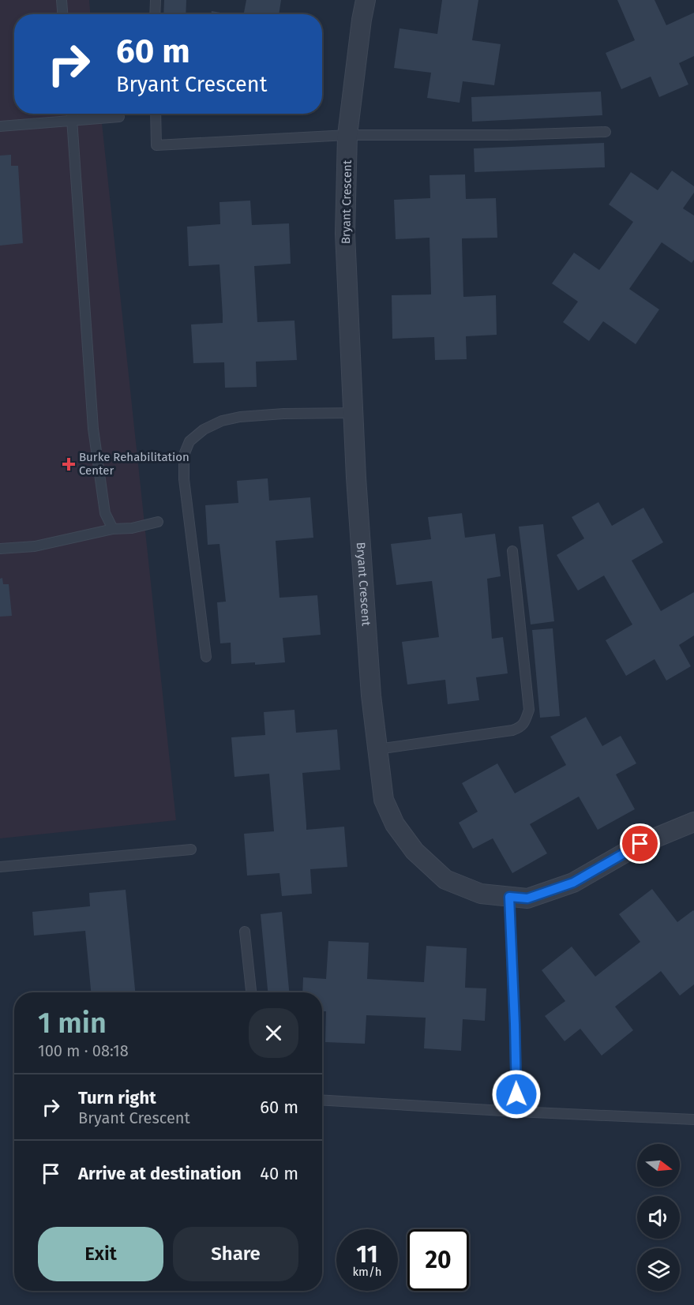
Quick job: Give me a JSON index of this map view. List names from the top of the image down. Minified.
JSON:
{"streets":{"street":["Bryant Crescent"]},"places":{"health":["Burke Rehabilitation Center"]},"north":"right","page":{"turn":["60 m","Bryant Crescent"],"heading":["1 min","100 m · 08:18"],"list":[{"name":"Turn right","note":"Bryant Crescent","value":"60 m"},{"name":"Arrive at destination","value":"40 m"}],"buttons":["Exit","Share"],"speed":"11 km/h","limit":"20"}}
